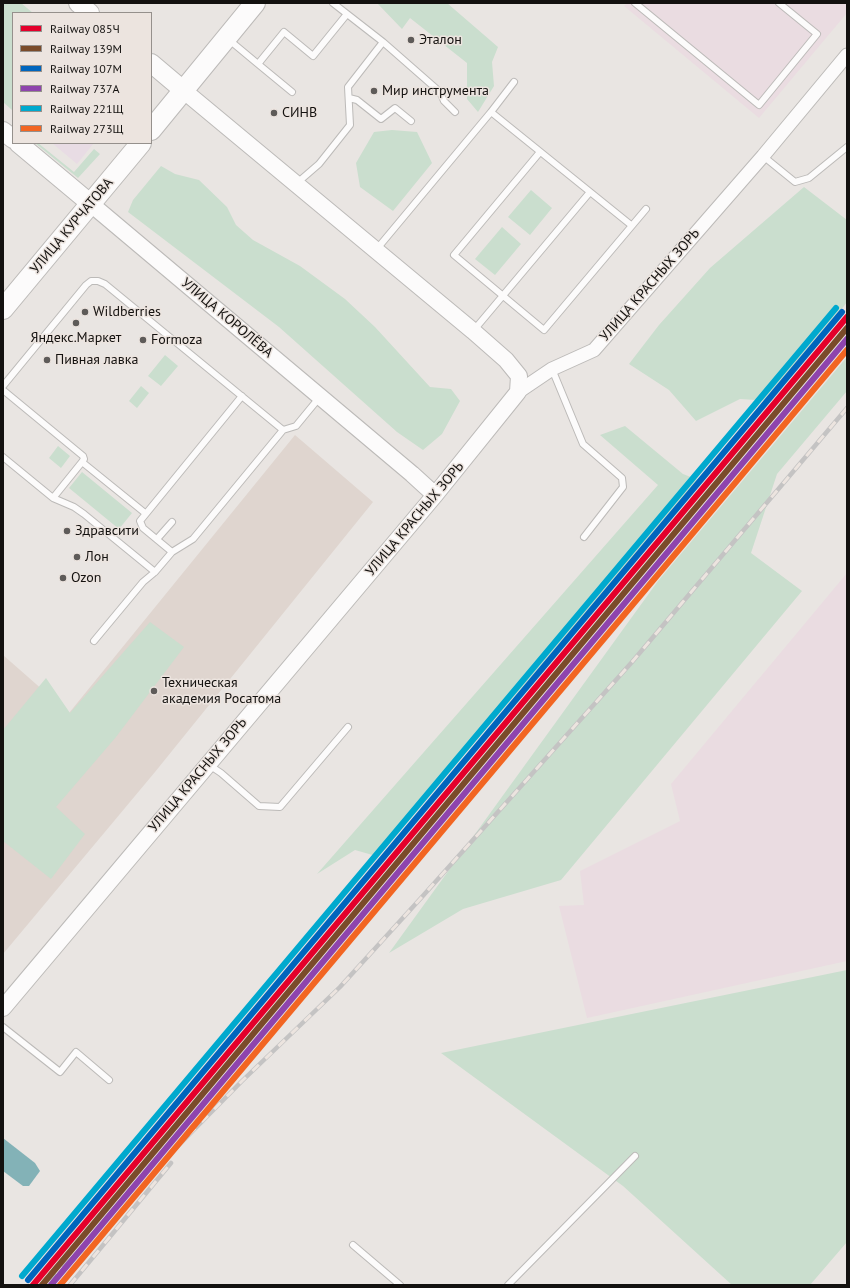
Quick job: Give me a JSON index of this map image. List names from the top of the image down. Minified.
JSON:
{"streets":{"main road":["УЛИЦА КУРЧАТОВА","УЛИЦА КОРОЛЁВА"],"street":["УЛИЦА КРАСНЫХ ЗОРЬ"]},"crossings":[["УЛИЦА КУРЧАТОВА","УЛИЦА КОРОЛЁВА"],["УЛИЦА КРАСНЫХ ЗОРЬ","УЛИЦА КОРОЛЁВА"]],"places":["Эталон","Мир инструмента","СИНВ","Wildberries","Яндекс.Маркет","Formoza","Пивная лавка","Здравсити","Лон","Ozon","Техническая академия Росатома"],"lines":["rail line 221Щ","rail line 107М","rail line 085Ч","rail line 139М","rail line 737А","rail line 273Щ"],"legend":["Railway 085Ч","Railway 139М","Railway 107М","Railway 737А","Railway 221Щ","Railway 273Щ"]}
